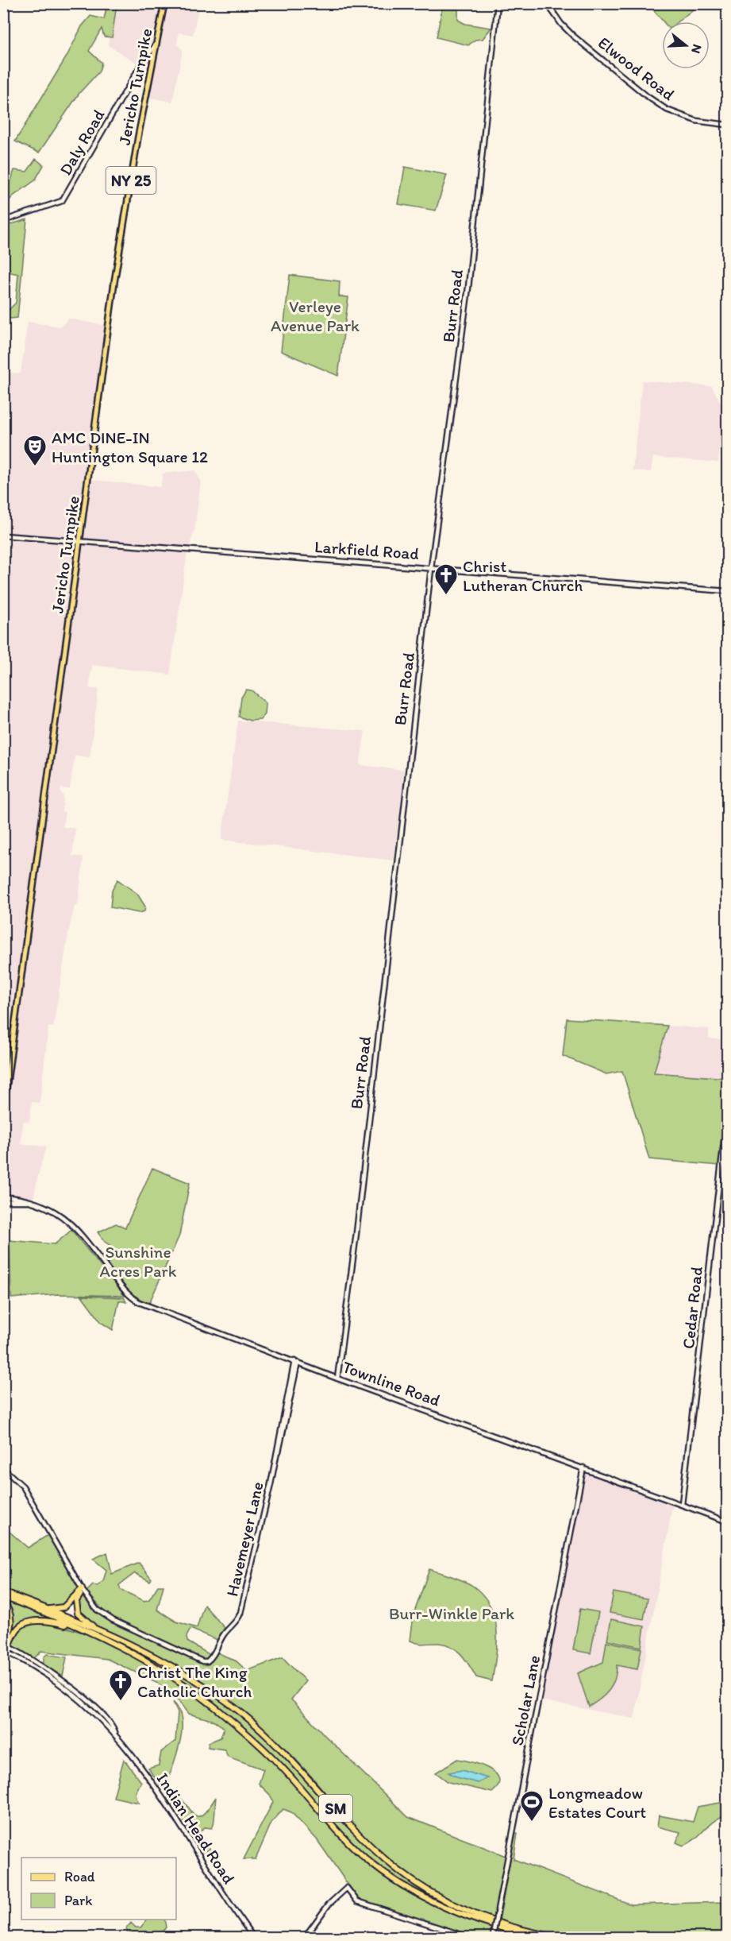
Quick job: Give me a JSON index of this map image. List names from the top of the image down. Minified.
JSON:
{"streets":{"highway":["SM"],"main road":["Jericho Turnpike","NY 25"],"street":["Elwood Road","Daly Road","Burr Road","Larkfield Road","Cedar Road","Townline Road","Havemeyer Lane","Scholar Lane","Indian Head Road"]},"crossings":[["Jericho Turnpike","Daly Road"],["Jericho Turnpike","Larkfield Road"],["Burr Road","Larkfield Road"],["Burr Road","Townline Road"],["Cedar Road","Townline Road"],["Townline Road","Havemeyer Lane"],["Townline Road","Scholar Lane"]],"parks":["Verleye Avenue Park","Sunshine Acres Park","Burr-Winkle Park"],"places":{"theatre":["AMC DINE-IN Huntington Square 12"],"church":["Christ Lutheran Church","Christ The King Catholic Church"],"sports":["Longmeadow Estates Court"]},"legend":["Road","Park"],"north":"right"}
